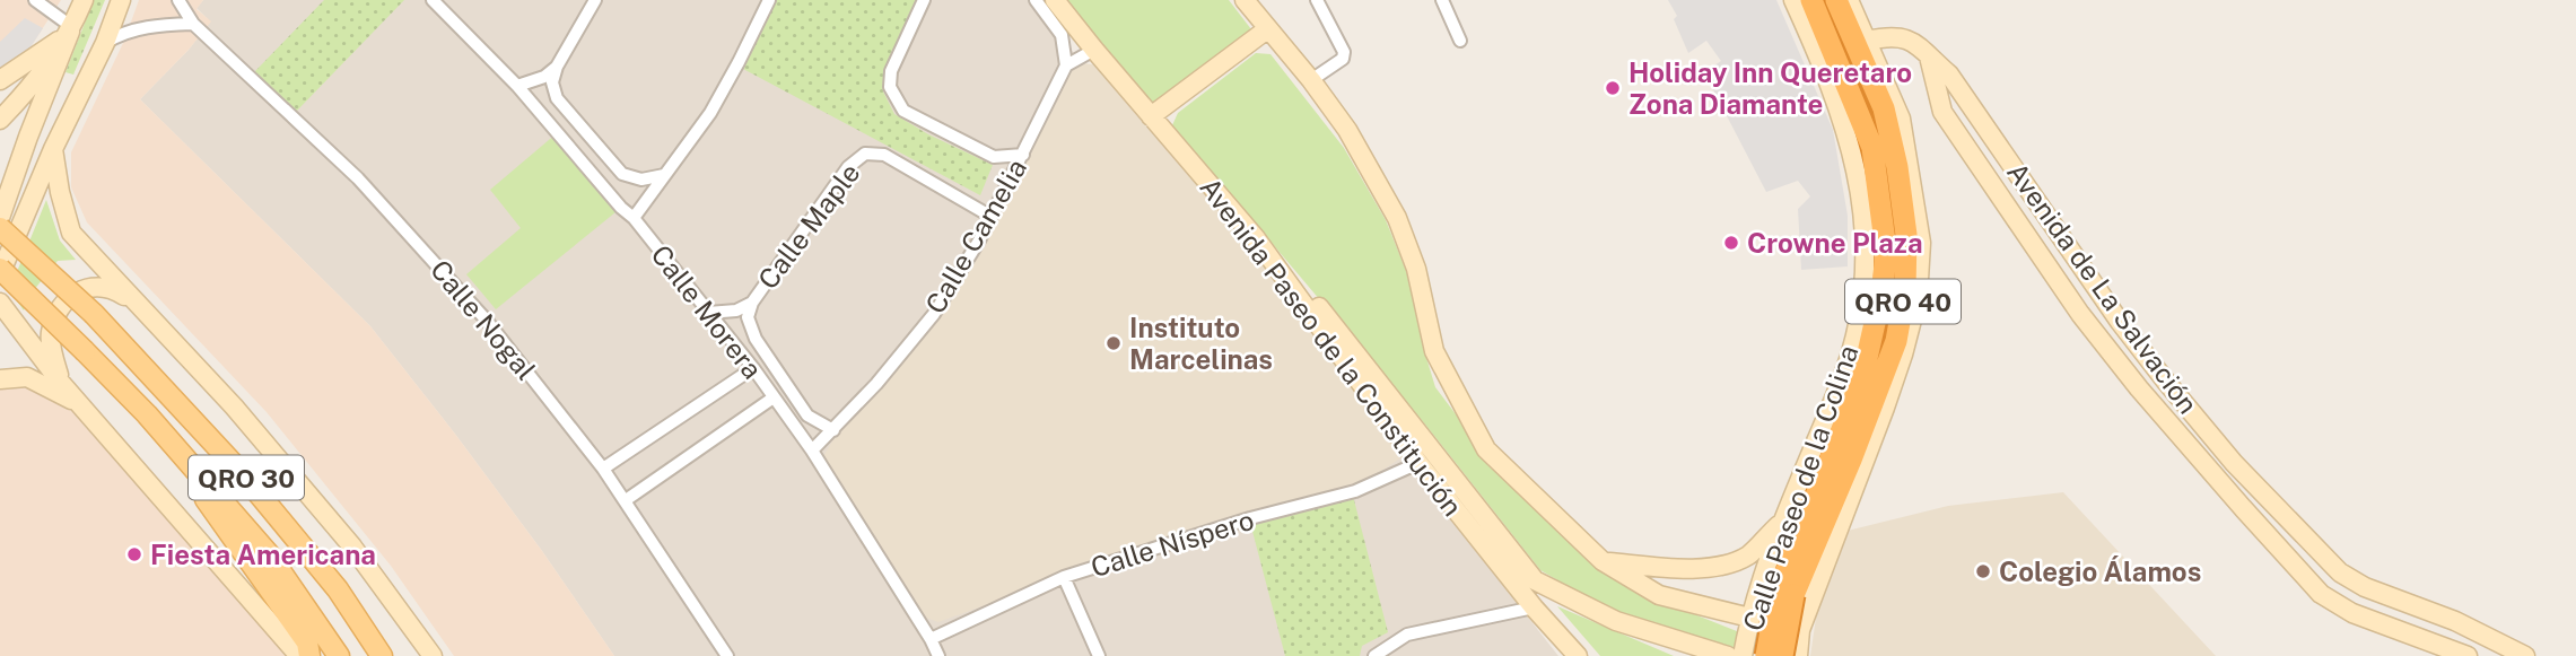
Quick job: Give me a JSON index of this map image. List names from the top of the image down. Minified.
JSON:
{"streets":{"highway":["QRO 40"],"main road":["QRO 30"],"street":["Calle Maple","Calle Camelia","Avenida de La Salvación","Calle Morera","Calle Nogal","Avenida Paseo de la Constitución","Calle Paseo de la Colina","Calle Níspero"]},"crossings":[["Calle Maple","Calle Camelia"],["Calle Maple","Calle Morera"],["Calle Camelia","Calle Morera"],["Avenida de La Salvación","Calle Paseo de la Colina"],["Calle Morera","Calle Níspero"],["Avenida Paseo de la Constitución","Calle Níspero"]],"places":["Holiday Inn Queretaro Zona Diamante","Crowne Plaza","Instituto Marcelinas","Fiesta Americana","Colegio Álamos"]}
